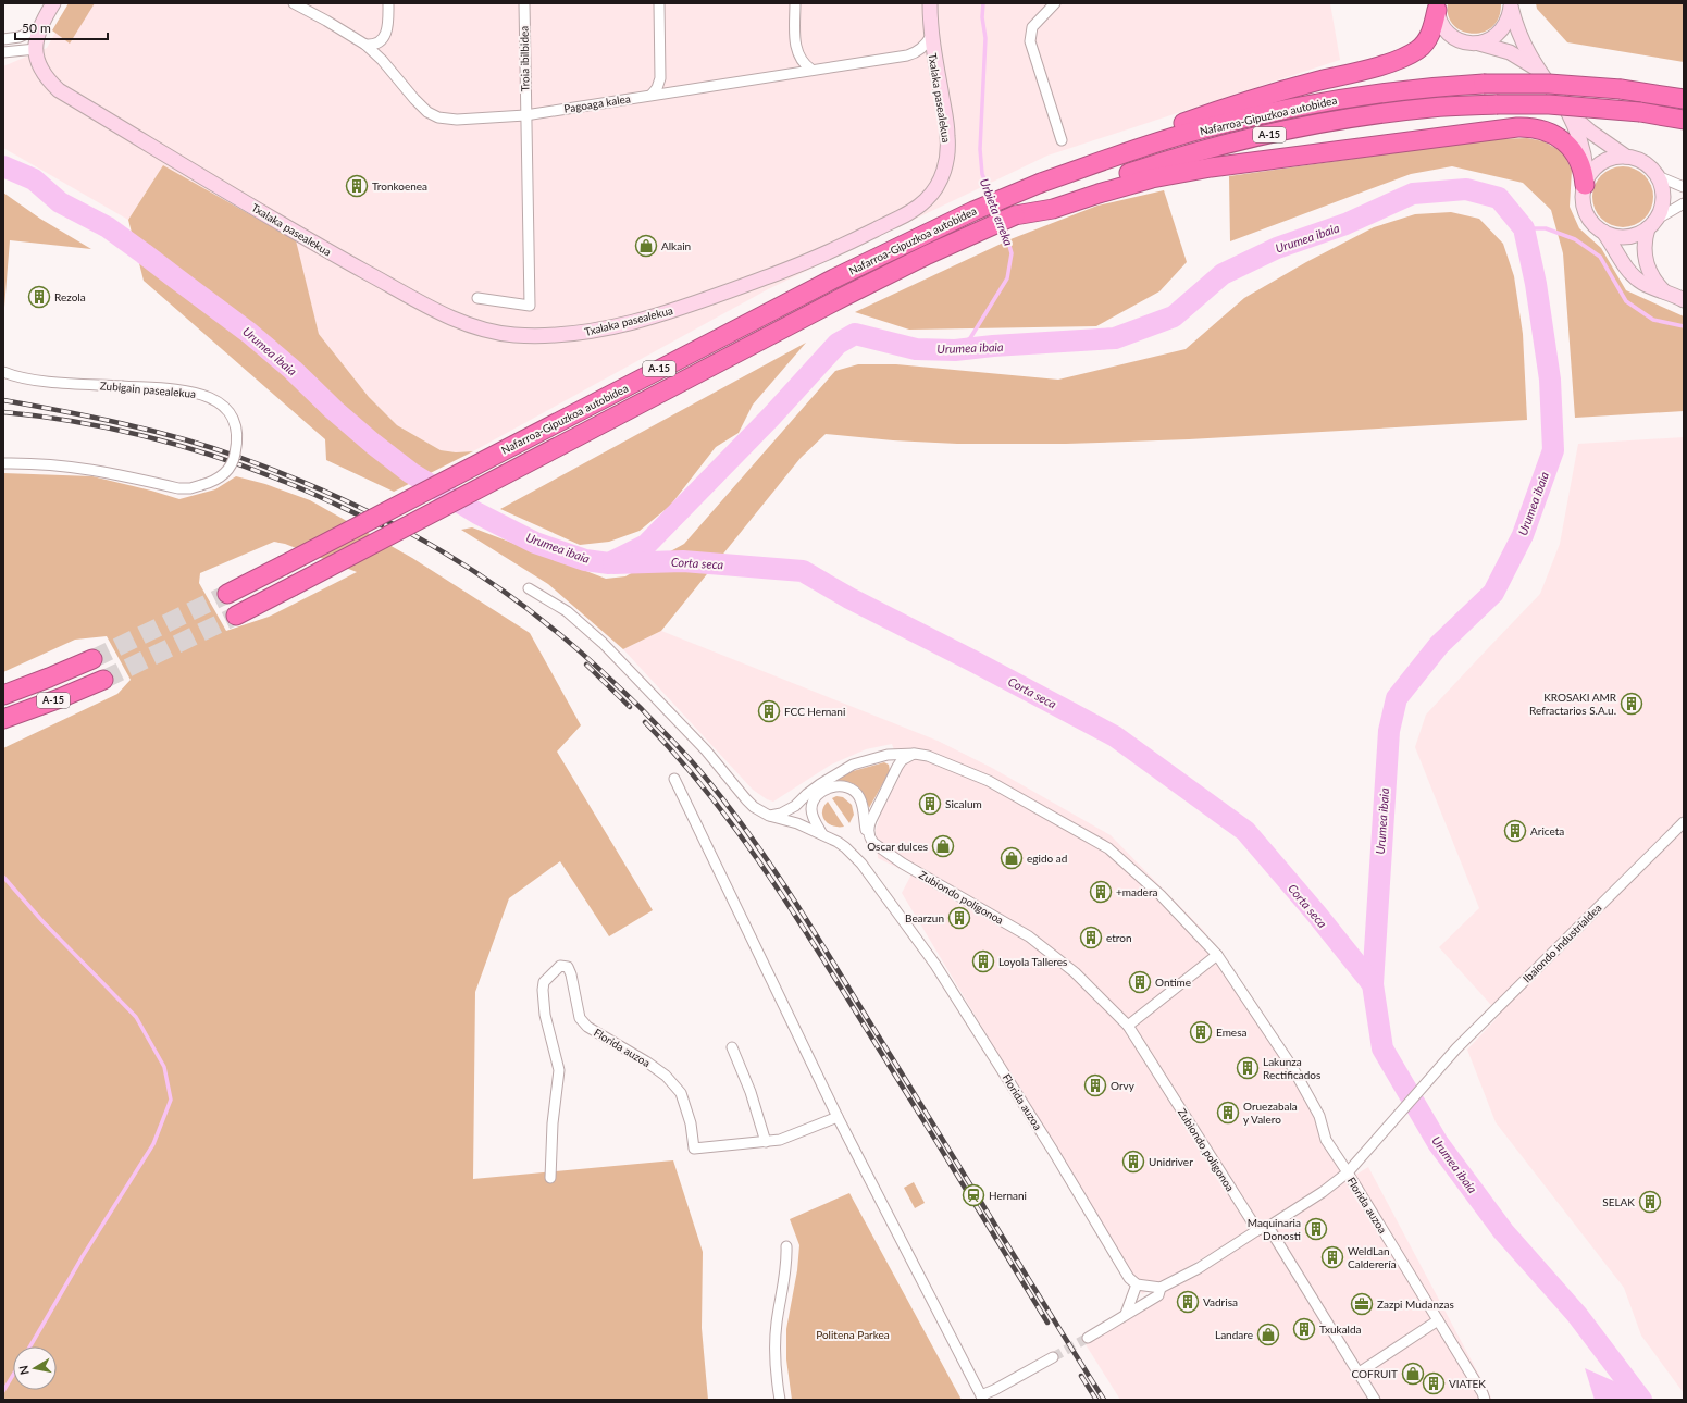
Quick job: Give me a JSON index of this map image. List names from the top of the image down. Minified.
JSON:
{"streets":{"highway":["Nafarroa-Gipuzkoa autobidea","A-15"],"main road":["Txalaka pasealekua"],"street":["Troia ibilbidea","Pagoaga kalea","Zubigain pasealekua","Zubiondo poligonoa","Ibaiondo industrialdea","Florida auzoa"]},"crossings":[["Troia ibilbidea","Pagoaga kalea"],["Txalaka pasealekua","Pagoaga kalea"],["Zubiondo poligonoa","Florida auzoa"],["Ibaiondo industrialdea","Florida auzoa"]],"water":["Urbieta erreka","Urumea ibaia","Corta seca"],"parks":["Politena Parkea"],"places":{"building":["Tronkoenea","Rezola","KROSAKI AMR Refractarios S.A.u.","FCC Hernani","Sicalum","Ariceta","+madera","Bearzun","etron","Loyola Talleres","Ontime","Emesa","Lakunza Rectificados","Orvy","Oruezabala y Valero","Unidriver","SELAK","Maquinaria Donosti","WeldLan Calderería","Vadrisa","Txukalda","VIATEK"],"shop":["Alkain","Oscar dulces","egido ad","Landare","COFRUIT"],"station":["Hernani"],"office":["Zazpi Mudanzas"]},"scale_bar":"50 m","north":"left"}
